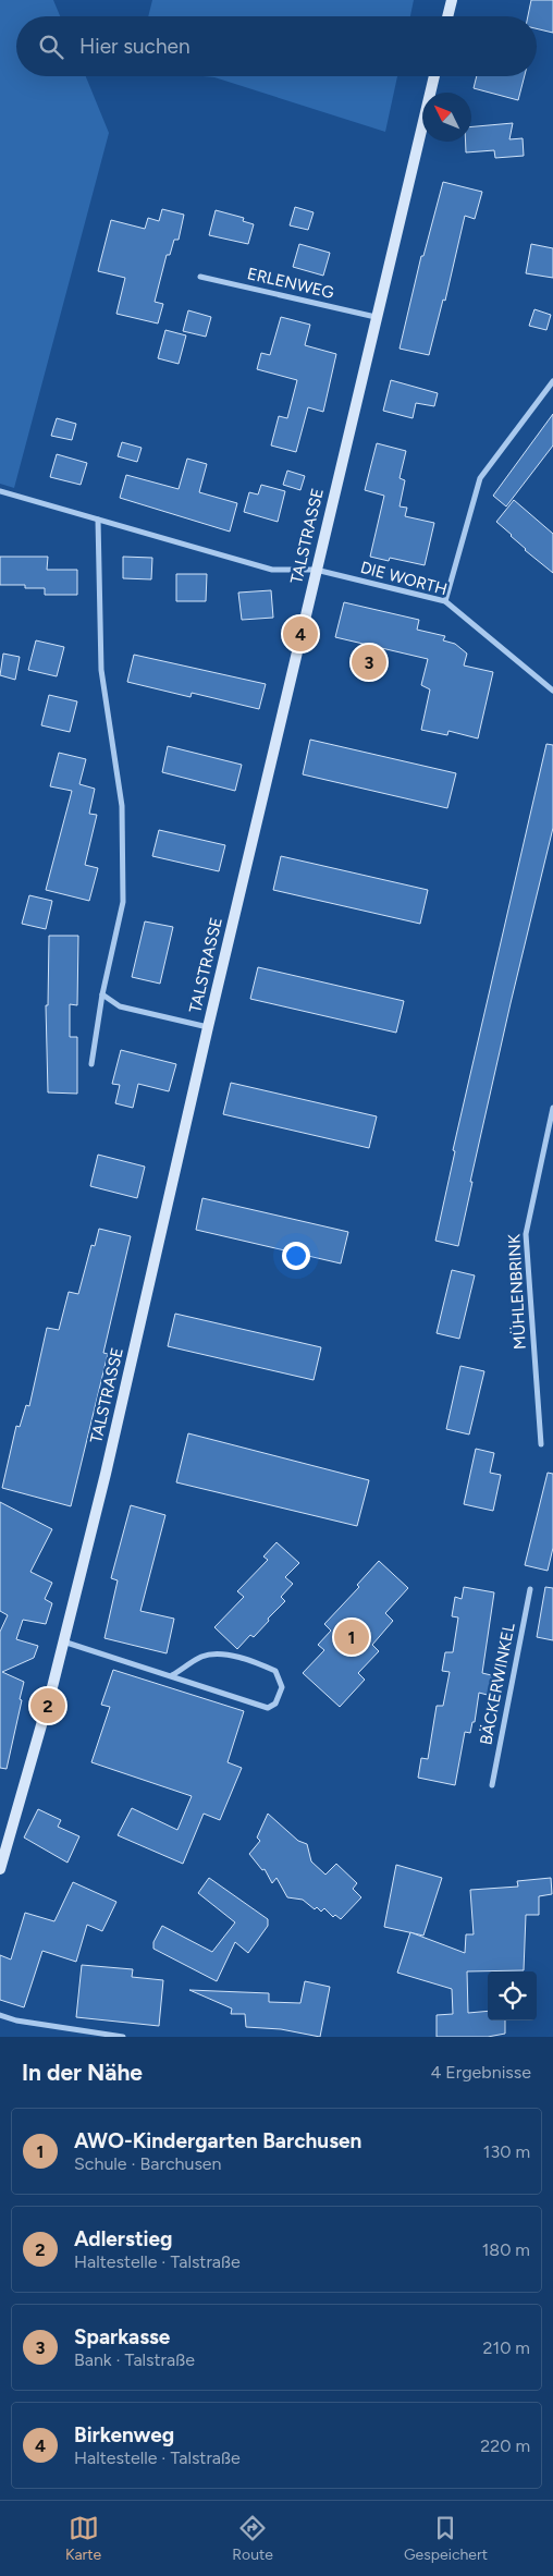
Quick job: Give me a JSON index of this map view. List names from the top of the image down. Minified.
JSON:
{"streets":{"street":["ERLENWEG","TALSTRASSE","DIE WORTH","MÜHLENBRINK","BÄCKERWINKEL"]},"crossings":[["ERLENWEG","TALSTRASSE"],["TALSTRASSE","DIE WORTH"]],"north":"top left","page":{"search":"Hier suchen","pins":["4","3","1","2"],"heading":["In der Nähe","4 Ergebnisse"],"list":[{"mark":"1","name":"AWO-Kindergarten Barchusen","note":"Schule · Barchusen","value":"130 m"},{"mark":"2","name":"Adlerstieg","note":"Haltestelle · Talstraße","value":"180 m"},{"mark":"3","name":"Sparkasse","note":"Bank · Talstraße","value":"210 m"},{"mark":"4","name":"Birkenweg","note":"Haltestelle · Talstraße","value":"220 m"}],"nav":["Karte","Route","Gespeichert"]}}
